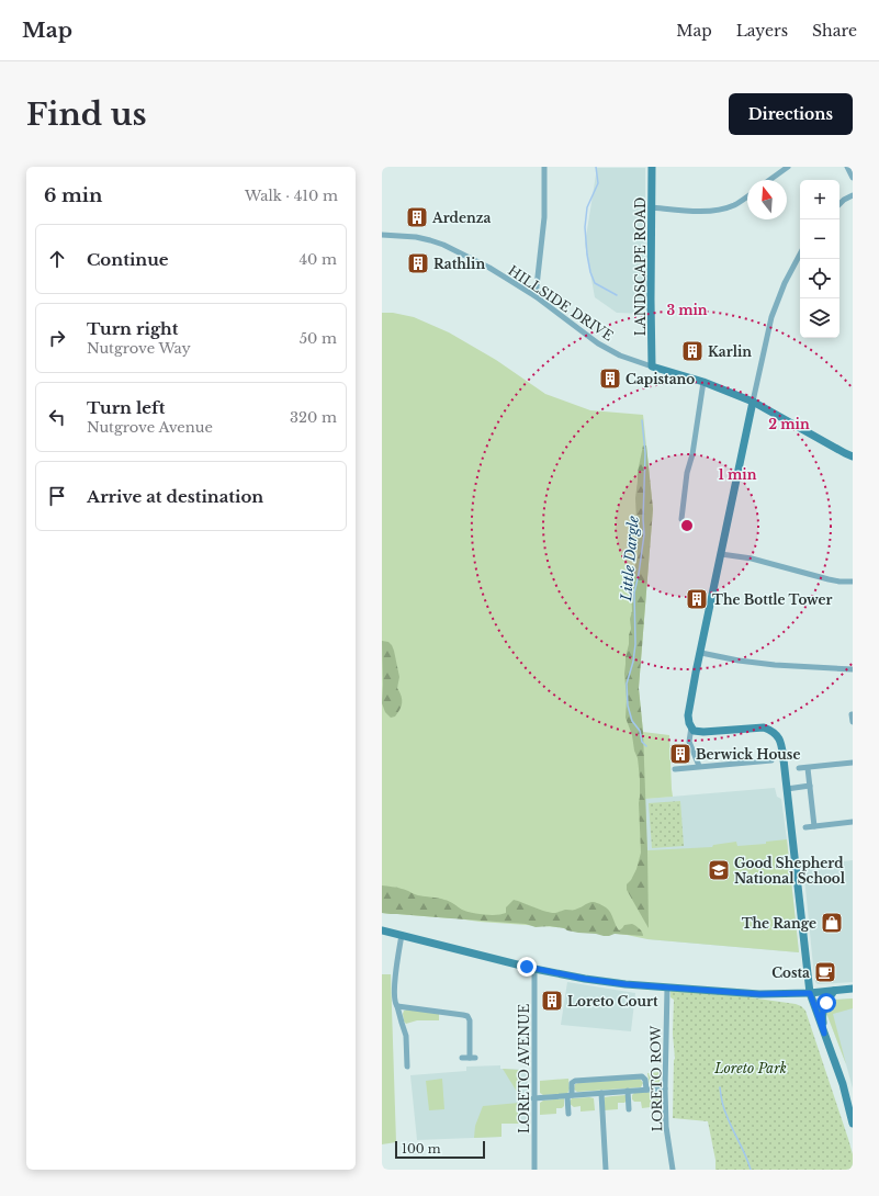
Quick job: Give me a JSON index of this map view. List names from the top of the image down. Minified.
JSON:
{"streets":{"street":["LANDSCAPE ROAD","HILLSIDE DRIVE","LORETO AVENUE","LORETO ROW"]},"crossings":[["LANDSCAPE ROAD","HILLSIDE DRIVE"]],"water":["Little Dargle"],"parks":["Loreto Park"],"places":{"building":["Ardenza","Rathlin","Karlin","Capistano","The Bottle Tower","Berwick House","Loreto Court"],"school or university":["Good Shepherd National School"],"shop":["The Range"],"cafe":["Costa"]},"scale_bar":"100 m","north":"top","page":{"header":"Map","nav":["Map","Layers","Share"],"buttons":"Directions","title":"Find us","heading":["6 min","Walk · 410 m"],"map_buttons":["+","−"],"list":[["Continue","40 m"],["Turn right","Nutgrove Way","50 m"],["Turn left","Nutgrove Avenue","320 m"],"Arrive at destination"],"scale":"100 m"},"rings":["3 min","2 min","1 min"]}
